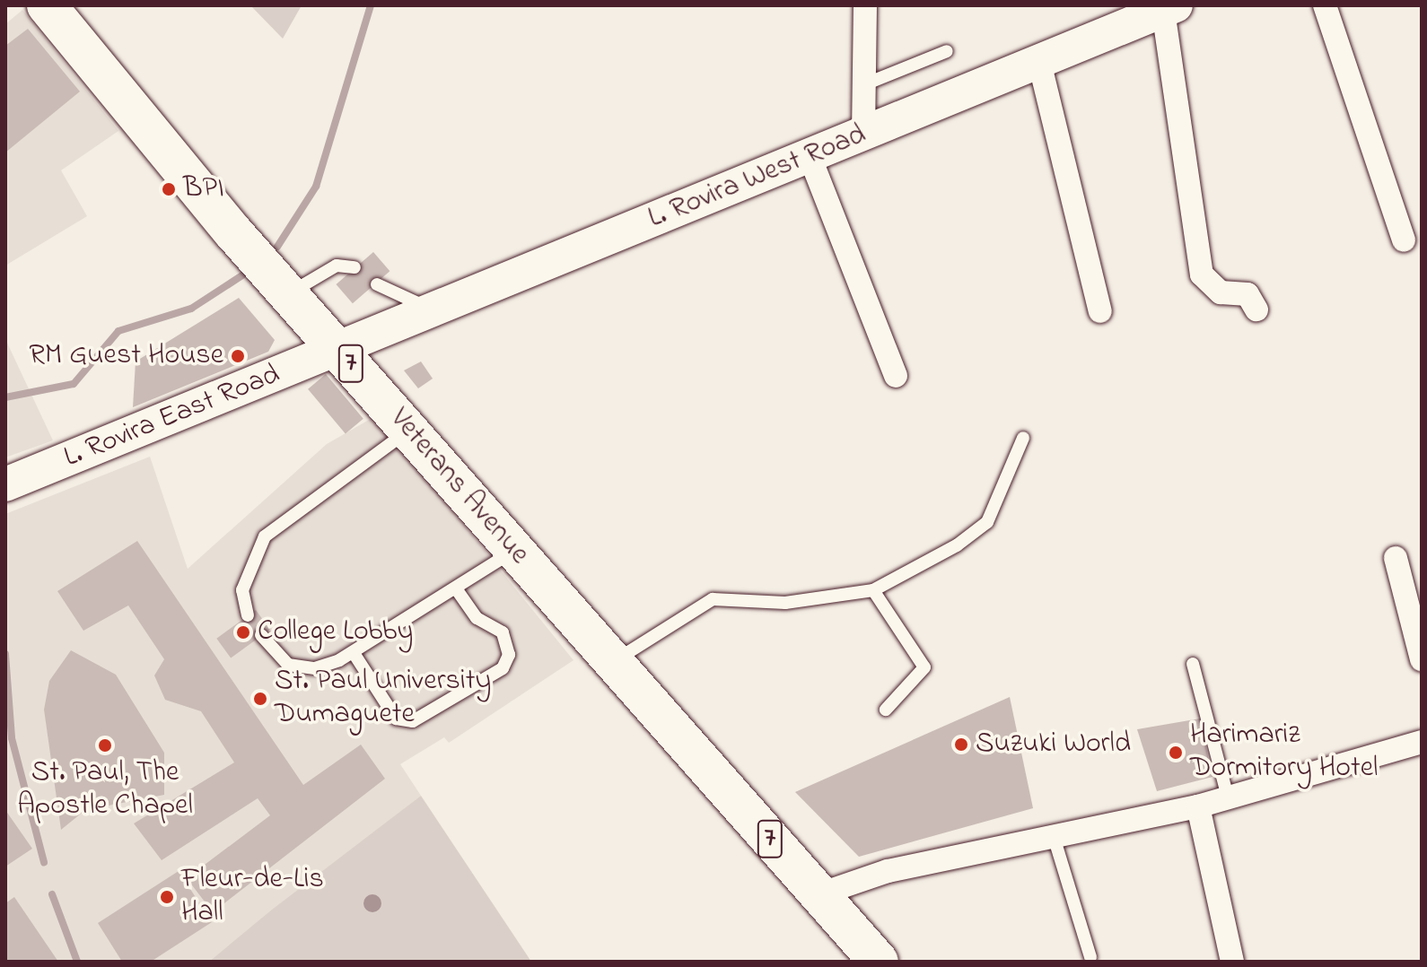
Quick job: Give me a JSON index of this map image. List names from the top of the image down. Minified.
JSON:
{"streets":{"highway":["7","Veterans Avenue"],"main road":["L. Rovira West Road","L. Rovira East Road"]},"crossings":[["L. Rovira West Road","L. Rovira East Road"],["L. Rovira West Road","Veterans Avenue"],["L. Rovira East Road","Veterans Avenue"]],"places":["BPI","RM Guest House","College Lobby","St. Paul University Dumaguete","Suzuki World","St. Paul, The Apostle Chapel","Harimariz Dormitory Hotel","Fleur-de-Lis Hall"]}
